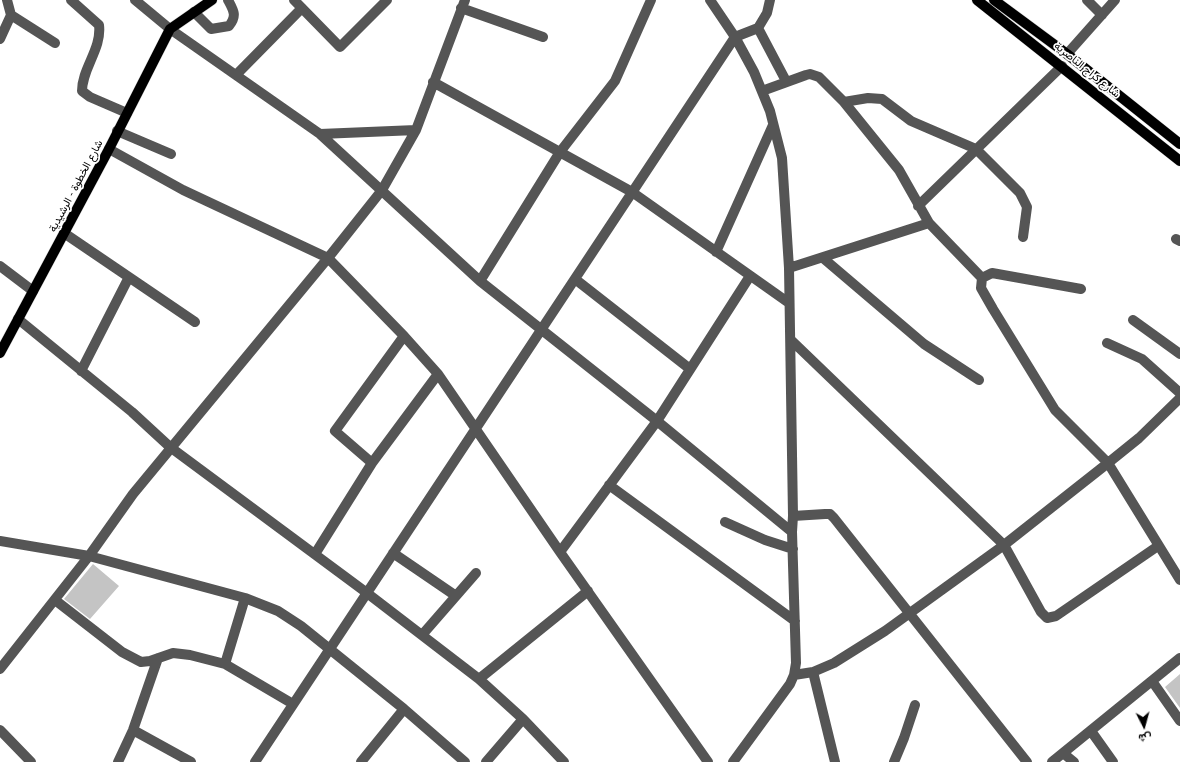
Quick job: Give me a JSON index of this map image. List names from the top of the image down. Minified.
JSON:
{"streets":{"main road":["شارع كراج الناصرية","شارع الخطوة - الرشيدية"]},"north":"bottom"}
